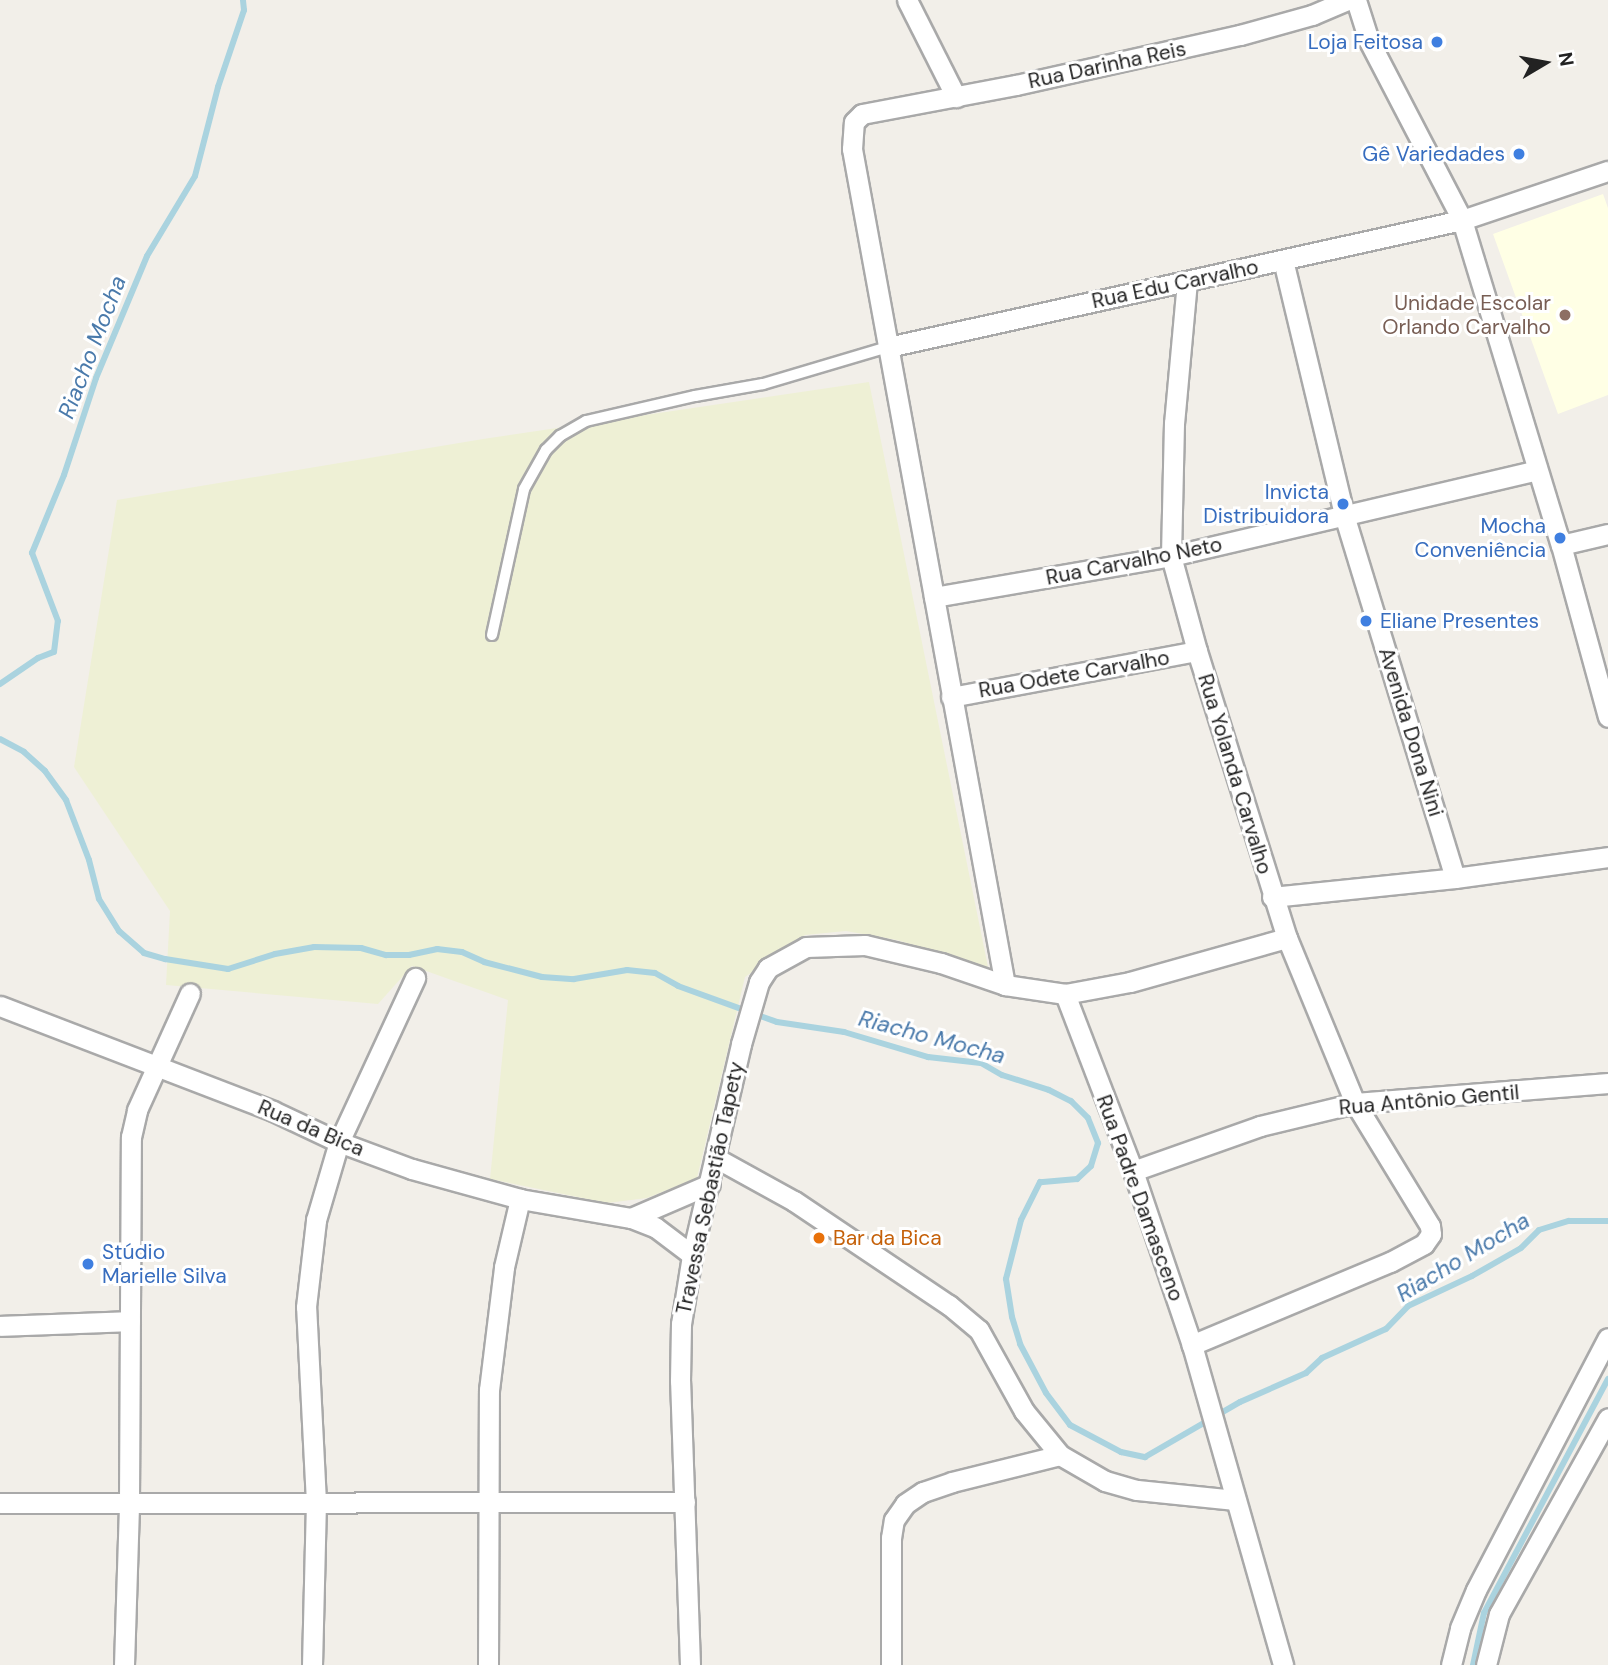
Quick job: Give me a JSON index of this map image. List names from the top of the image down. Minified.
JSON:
{"streets":{"street":["Rua Darinha Reis","Rua Edu Carvalho","Rua Carvalho Neto","Rua Odete Carvalho","Avenida Dona Nini","Rua Yolanda Carvalho","Rua Antônio Gentil","Rua da Bica","Travessa Sebastião Tapety","Rua Padre Damasceno"]},"crossings":[["Rua Darinha Reis","Rua Edu Carvalho"],["Rua Edu Carvalho","Avenida Dona Nini"],["Rua Edu Carvalho","Rua Yolanda Carvalho"],["Rua Carvalho Neto","Avenida Dona Nini"],["Rua Carvalho Neto","Rua Yolanda Carvalho"],["Rua Odete Carvalho","Rua Yolanda Carvalho"],["Rua Yolanda Carvalho","Rua Antônio Gentil"],["Rua Yolanda Carvalho","Rua Padre Damasceno"],["Rua Antônio Gentil","Rua Padre Damasceno"],["Rua da Bica","Travessa Sebastião Tapety"]],"water":["Riacho Mocha"],"places":["Loja Feitosa","Gê Variedades","Unidade Escolar Orlando Carvalho","Invicta Distribuidora","Mocha Conveniência","Eliane Presentes","Bar da Bica","Stúdio Marielle Silva"],"north":"right"}
